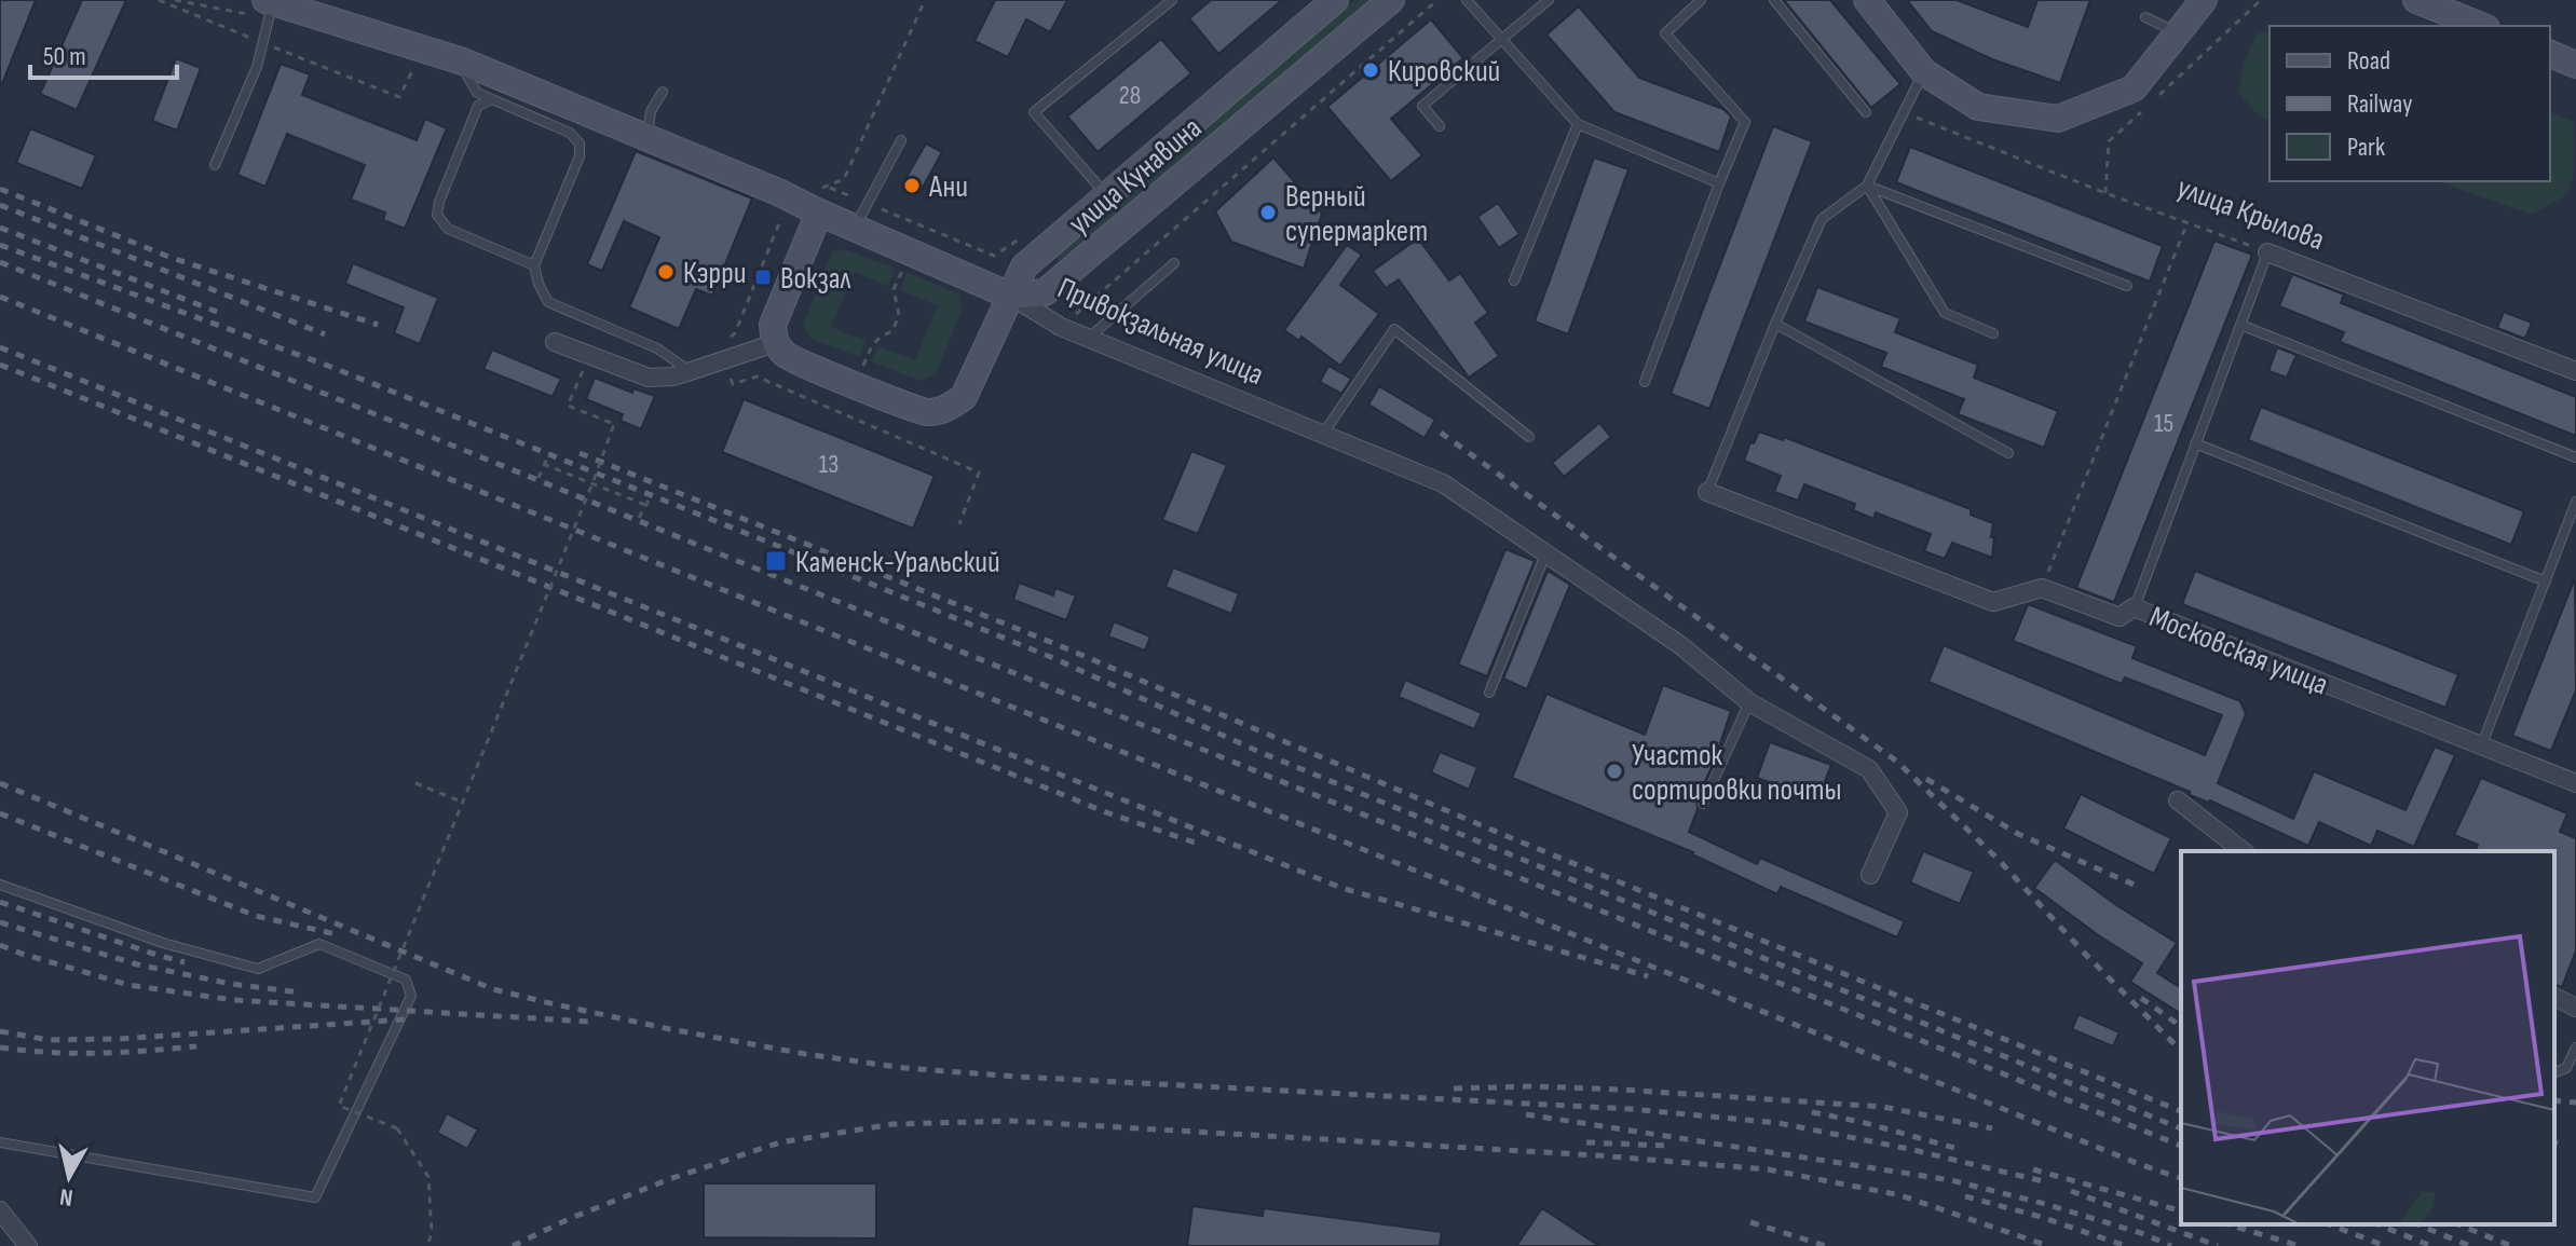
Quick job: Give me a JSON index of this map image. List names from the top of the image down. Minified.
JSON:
{"streets":{"street":["улица Кунавина","улица Крылова","Привокзальная улица","Московская улица"]},"crossings":[["улица Кунавина","Привокзальная улица"]],"places":{"other":["Кировский","Ани","Верный супермаркет","Кэрри","Участок сортировки почты"],"transit":["Вокзал","Каменск-Уральский"]},"house_numbers":["28","15","13"],"legend":["Road","Railway","Park"],"scale_bar":"50 m","north":"bottom"}
